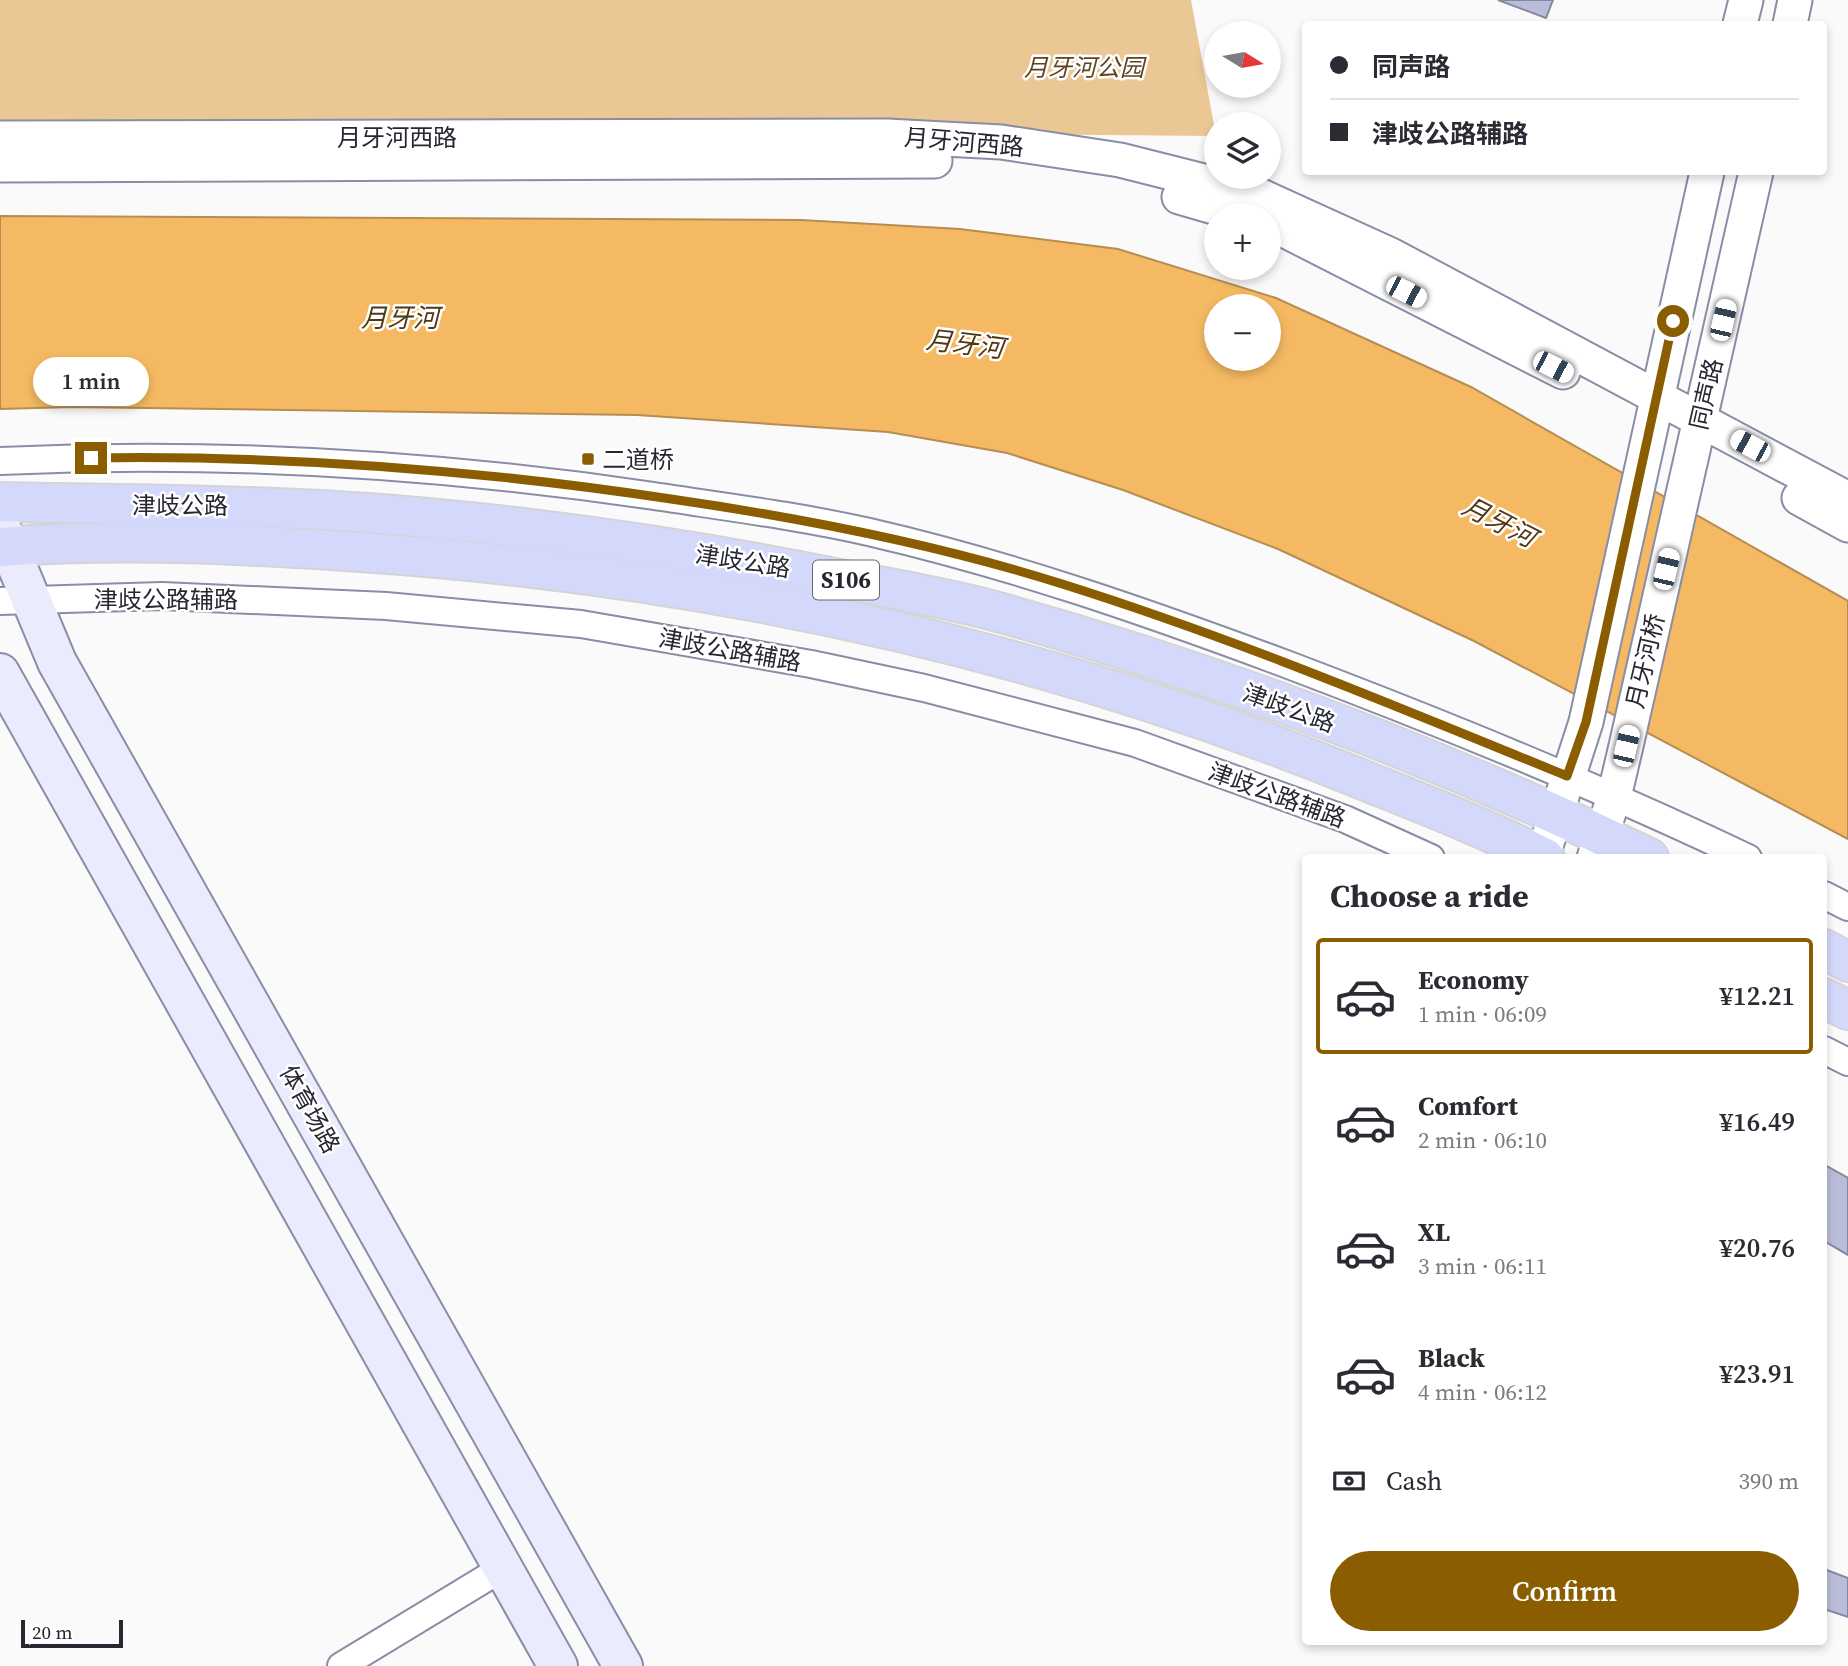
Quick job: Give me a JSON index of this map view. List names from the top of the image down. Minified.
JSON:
{"streets":{"main road":["津歧公路","S106","体育场路"],"street":["月牙河西路","同声路","津歧公路辅路","月牙河桥"]},"crossings":[["月牙河西路","同声路"],["同声路","月牙河桥"],["津歧公路","体育场路"],["津歧公路辅路","体育场路"]],"water":["月牙河"],"parks":["月牙河公园"],"places":{"transit":["二道桥"]},"scale_bar":"20 m","north":"right","page":{"map_buttons":["+","−"],"banner":["同声路","津歧公路辅路"],"bubble":"1 min","heading":"Choose a ride","list":[{"name":"Economy","note":"1 min · 06:09","value":"¥12.21"},{"name":"Comfort","note":"2 min · 06:10","value":"¥16.49"},{"name":"XL","note":"3 min · 06:11","value":"¥20.76"},{"name":"Black","note":"4 min · 06:12","value":"¥23.91"}],"pay":["Cash","390 m"],"buttons":"Confirm","scale":"20 m"}}
